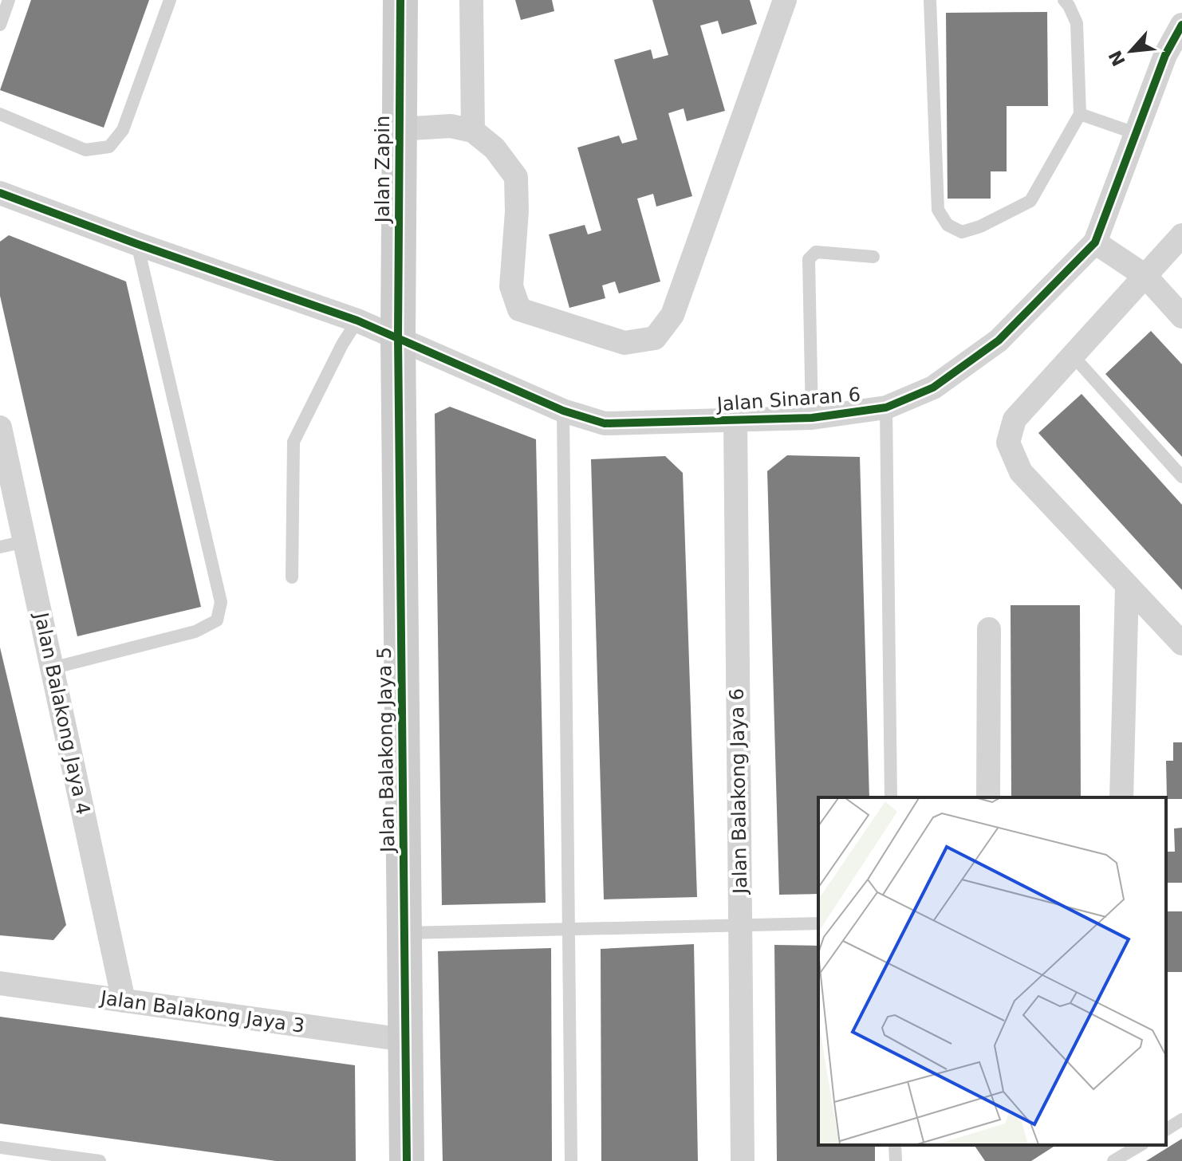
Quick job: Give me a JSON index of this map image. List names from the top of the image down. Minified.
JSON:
{"streets":{"street":["Jalan Zapin","Jalan Sinaran 6","Jalan Balakong Jaya 4","Jalan Balakong Jaya 5","Jalan Balakong Jaya 6","Jalan Balakong Jaya 3"]},"crossings":[["Jalan Zapin","Jalan Sinaran 6"],["Jalan Zapin","Jalan Balakong Jaya 5"],["Jalan Sinaran 6","Jalan Balakong Jaya 5"],["Jalan Sinaran 6","Jalan Balakong Jaya 6"],["Jalan Balakong Jaya 4","Jalan Balakong Jaya 3"],["Jalan Balakong Jaya 5","Jalan Balakong Jaya 3"]],"north":"bottom left"}
